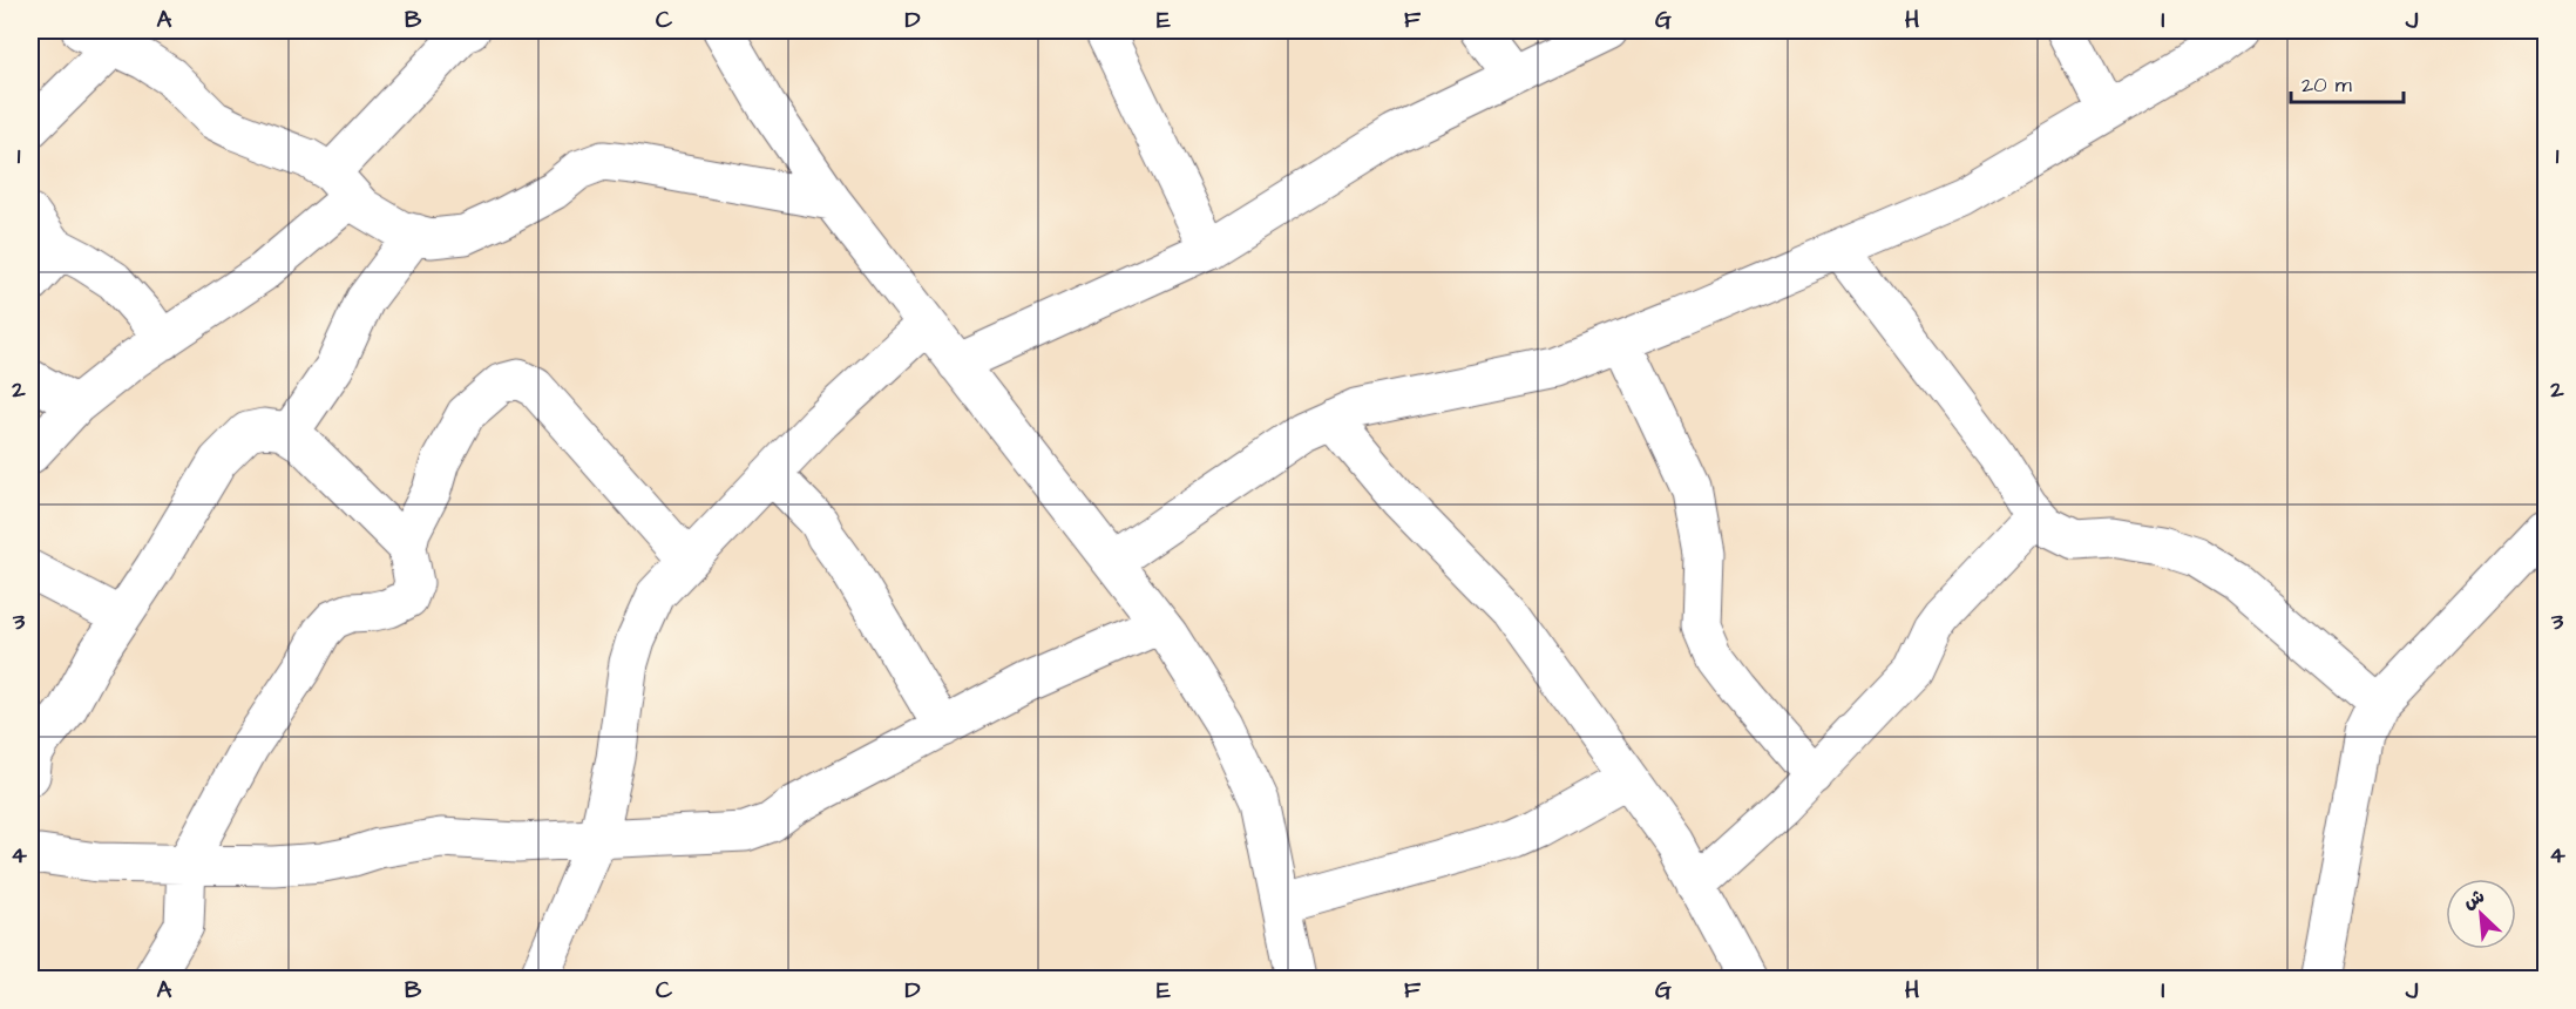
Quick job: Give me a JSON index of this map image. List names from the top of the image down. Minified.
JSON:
{"scale_bar":"20 m","north":"top left","grid":{"columns":["A","B","C","D","E","F","G","H","I","J"],"rows":["1","2","3","4"]}}
